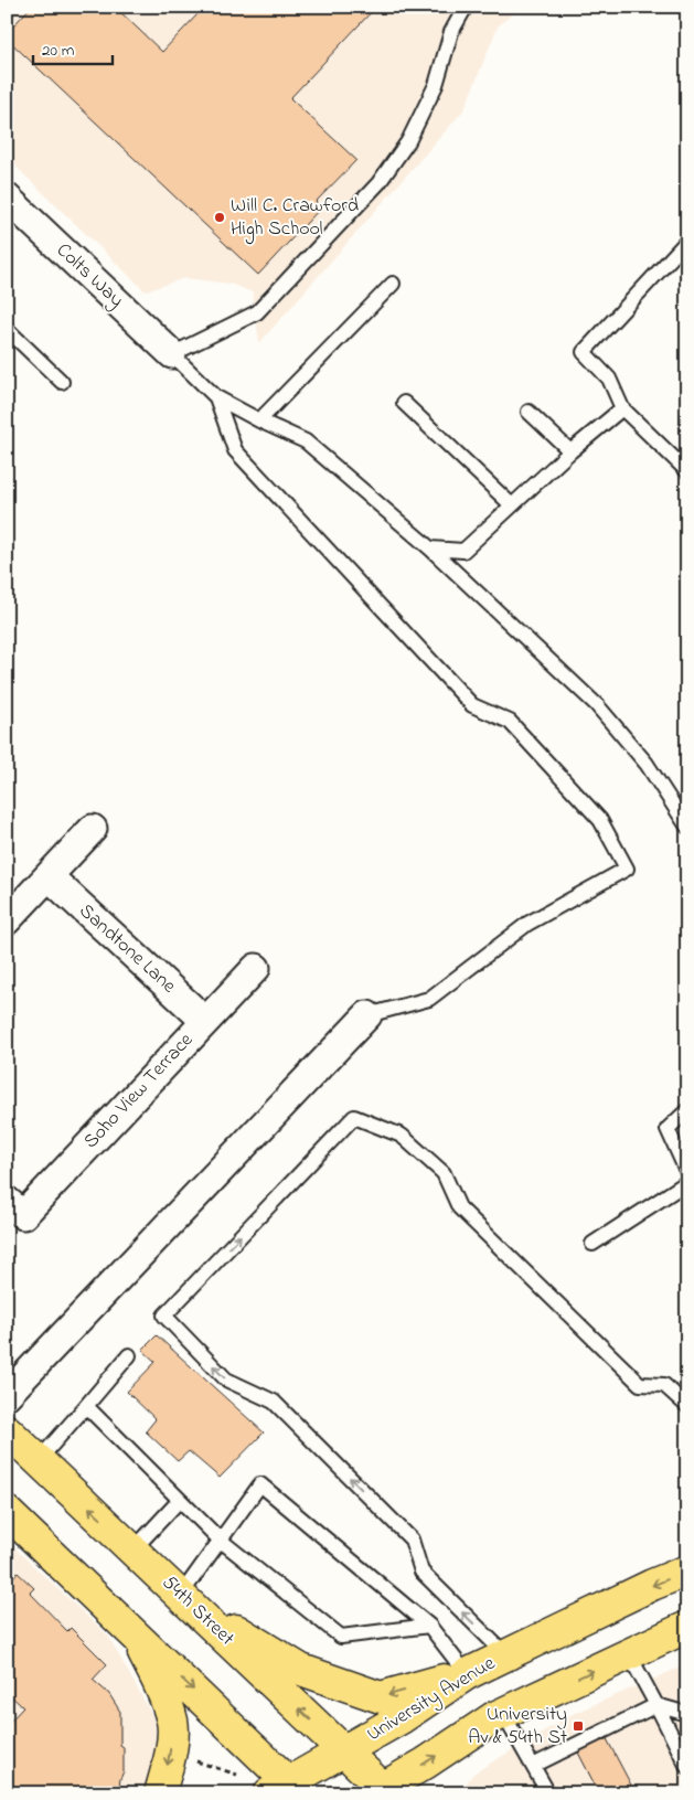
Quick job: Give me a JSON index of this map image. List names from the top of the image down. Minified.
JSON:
{"streets":{"main road":["54th Street","University Avenue"],"street":["Colts Way","Sandtone Lane","Soho View Terrace"]},"crossings":[["Sandtone Lane","Soho View Terrace"],["54th Street","University Avenue"]],"places":{"other":["Will C. Crawford High School"],"transit":["University Av & 54th St"]},"scale_bar":"20 m"}
